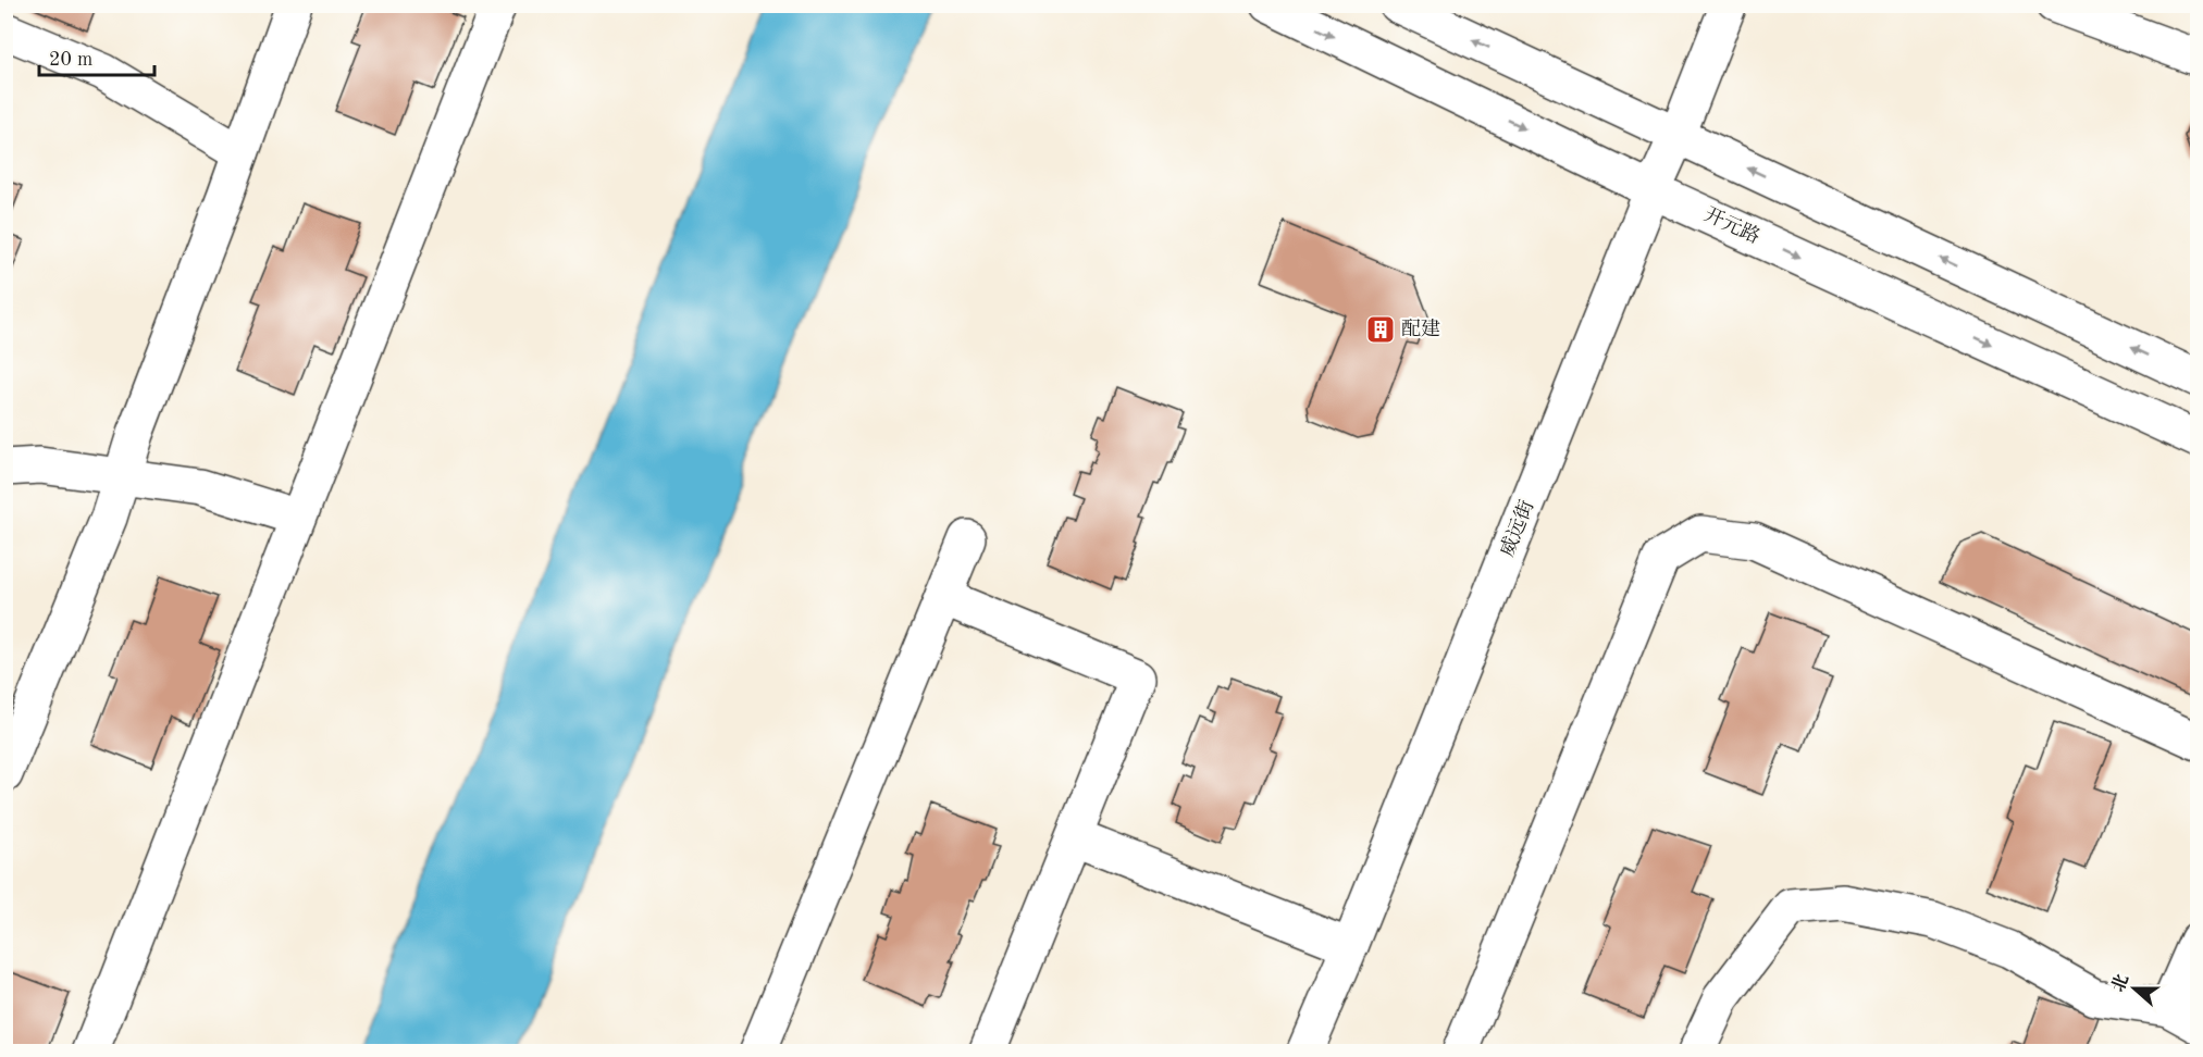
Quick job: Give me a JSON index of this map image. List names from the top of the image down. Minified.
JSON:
{"streets":{"street":["开元路","威远街"]},"crossings":[["开元路","威远街"]],"places":{"building":["配建"]},"scale_bar":"20 m","north":"left"}
